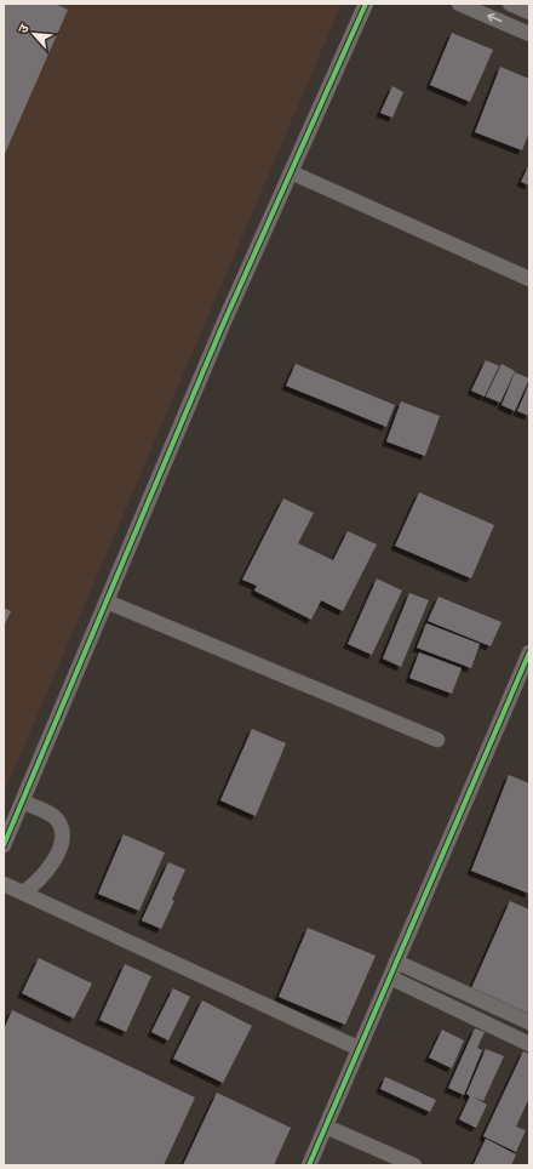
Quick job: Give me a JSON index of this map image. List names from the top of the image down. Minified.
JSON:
{"north":"top left"}
